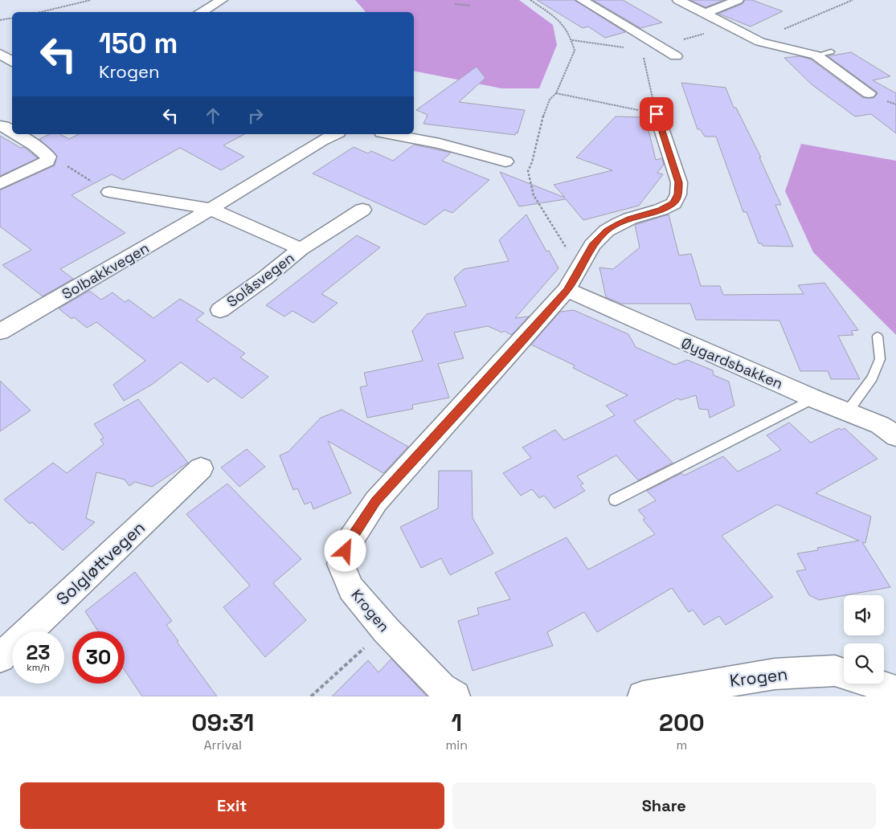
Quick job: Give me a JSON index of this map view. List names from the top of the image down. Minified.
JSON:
{"streets":{"street":["Solbakkvegen","Solåsvegen","Øygardsbakken","Solgløttvegen","Krogen"]},"crossings":[["Solbakkvegen","Solåsvegen"],["Øygardsbakken","Krogen"]],"page":{"turn":["150 m","Krogen"],"speed":"23 km/h","limit":"30","eta":["09:31","Arrival","1","min","200","m"],"buttons":["Exit","Share"]}}
